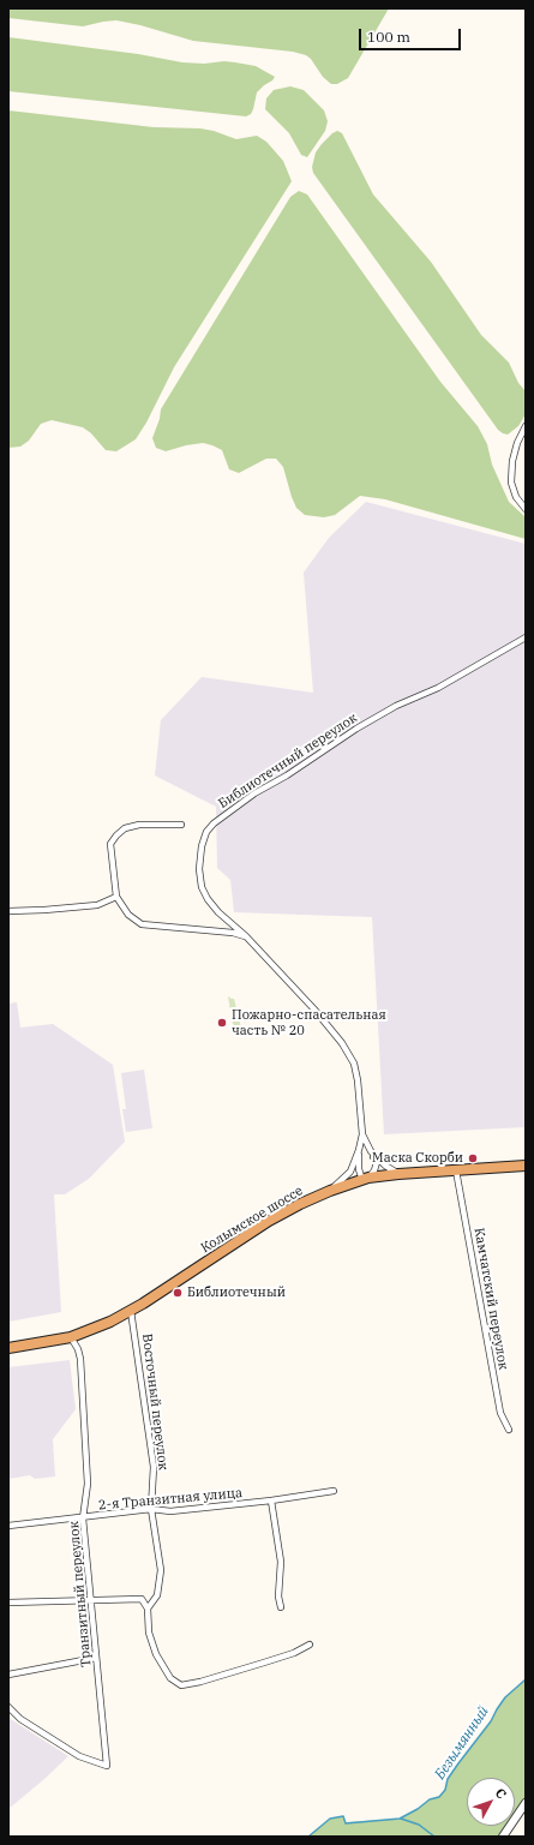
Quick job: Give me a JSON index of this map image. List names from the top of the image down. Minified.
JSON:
{"streets":{"highway":["Колымское шоссе"],"street":["Библиотечный переулок","Камчатский переулок","Восточный переулок","2-я Транзитная улица","Транзитный переулок"]},"crossings":[["Библиотечный переулок","Колымское шоссе"],["Колымское шоссе","Камчатский переулок"],["Колымское шоссе","Восточный переулок"],["Колымское шоссе","Транзитный переулок"],["Восточный переулок","2-я Транзитная улица"],["2-я Транзитная улица","Транзитный переулок"]],"water":["Безымянный"],"places":["Пожарно-спасательная часть № 20","Маска Скорби","Библиотечный"],"scale_bar":"100 m","north":"top right"}
